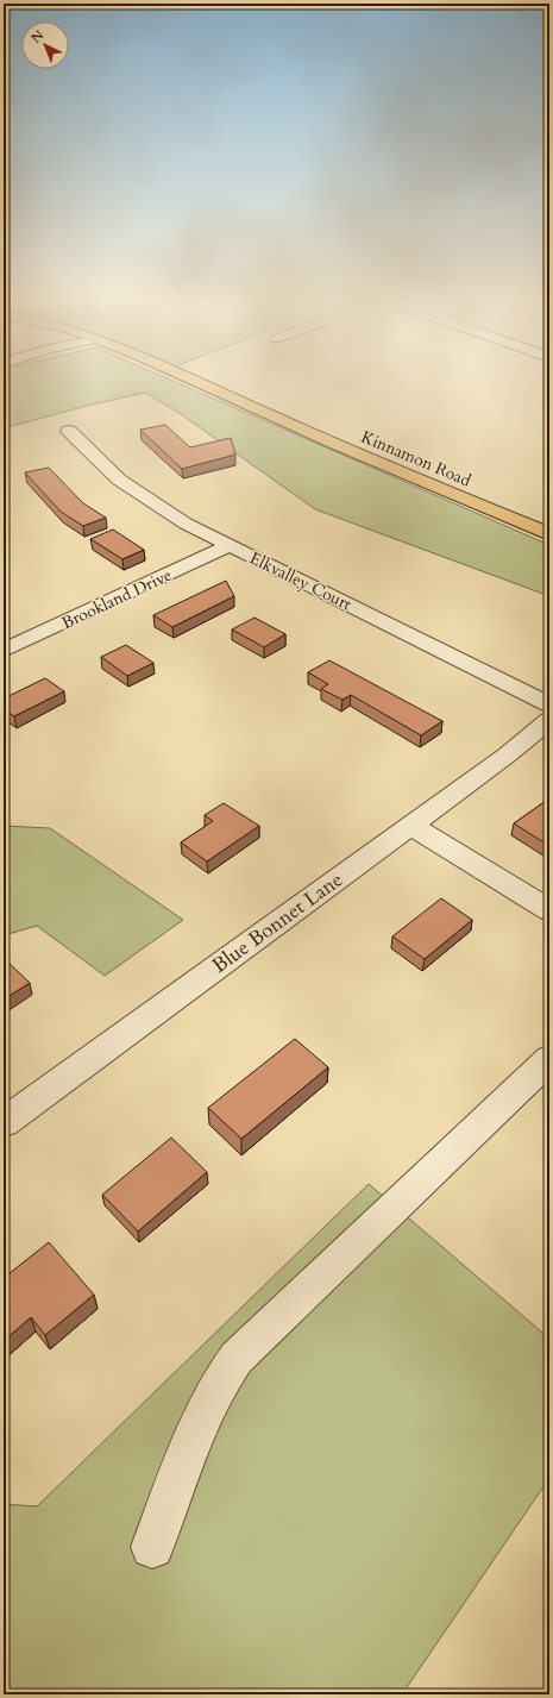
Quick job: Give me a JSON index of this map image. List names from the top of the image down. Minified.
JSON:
{"streets":{"main road":["Kinnamon Road"],"street":["Elkvalley Court","Brookland Drive","Blue Bonnet Lane"]},"crossings":[["Elkvalley Court","Brookland Drive"]],"north":"top left"}
